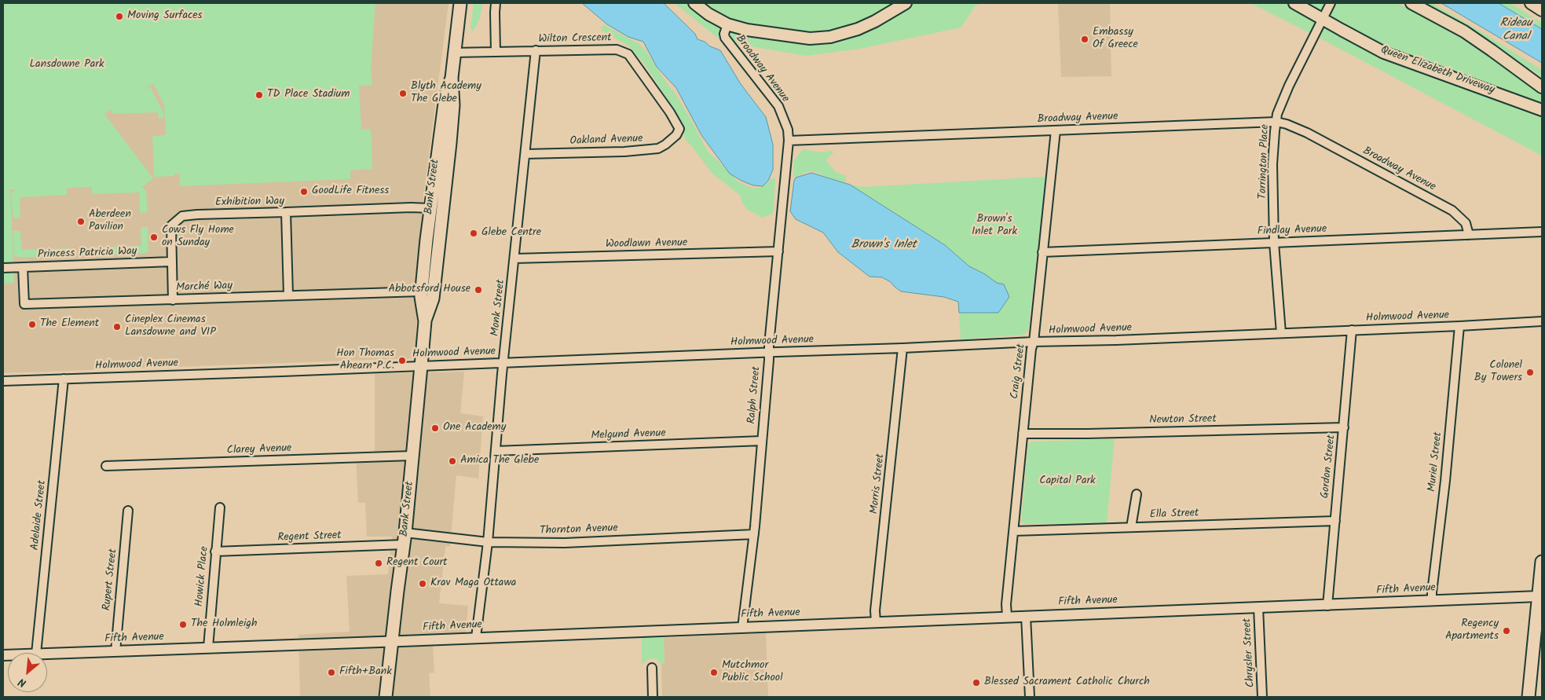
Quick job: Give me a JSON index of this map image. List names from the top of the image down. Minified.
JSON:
{"streets":{"main road":["Queen Elizabeth Driveway","Bank Street"],"street":["Wilton Crescent","Broadway Avenue","Oakland Avenue","Torrington Place","Exhibition Way","Findlay Avenue","Woodlawn Avenue","Princess Patricia Way","Marché Way","Monk Street","Holmwood Avenue","Craig Street","Ralph Street","Newton Street","Melgund Avenue","Clarey Avenue","Muriel Street","Gordon Street","Morris Street","Ella Street","Adelaide Street","Thornton Avenue","Regent Street","Howick Place","Rupert Street","Fifth Avenue","Chrysler Street"]},"crossings":[["Wilton Crescent","Oakland Avenue"],["Wilton Crescent","Bank Street"],["Wilton Crescent","Monk Street"],["Broadway Avenue","Torrington Place"],["Broadway Avenue","Findlay Avenue"],["Broadway Avenue","Craig Street"],["Broadway Avenue","Ralph Street"],["Queen Elizabeth Driveway","Torrington Place"],["Oakland Avenue","Monk Street"],["Torrington Place","Findlay Avenue"],["Torrington Place","Holmwood Avenue"],["Bank Street","Exhibition Way"],["Bank Street","Marché Way"],["Bank Street","Holmwood Avenue"],["Bank Street","Clarey Avenue"],["Bank Street","Thornton Avenue"],["Bank Street","Regent Street"],["Bank Street","Fifth Avenue"],["Exhibition Way","Princess Patricia Way"],["Exhibition Way","Marché Way"],["Findlay Avenue","Craig Street"],["Woodlawn Avenue","Monk Street"],["Woodlawn Avenue","Ralph Street"],["Princess Patricia Way","Marché Way"],["Monk Street","Holmwood Avenue"],["Monk Street","Melgund Avenue"],["Monk Street","Thornton Avenue"],["Monk Street","Fifth Avenue"],["Holmwood Avenue","Craig Street"],["Holmwood Avenue","Ralph Street"],["Holmwood Avenue","Muriel Street"],["Holmwood Avenue","Gordon Street"],["Holmwood Avenue","Morris Street"],["Holmwood Avenue","Adelaide Street"],["Craig Street","Newton Street"],["Craig Street","Ella Street"],["Craig Street","Fifth Avenue"],["Ralph Street","Melgund Avenue"],["Ralph Street","Thornton Avenue"],["Ralph Street","Fifth Avenue"],["Newton Street","Gordon Street"],["Muriel Street","Fifth Avenue"],["Gordon Street","Ella Street"],["Gordon Street","Fifth Avenue"],["Morris Street","Fifth Avenue"],["Thornton Avenue","Regent Street"],["Regent Street","Howick Place"],["Howick Place","Fifth Avenue"],["Rupert Street","Fifth Avenue"],["Fifth Avenue","Chrysler Street"]],"water":["Rideau Canal","Brown's Inlet"],"parks":["Lansdowne Park","Brown's Inlet Park","Capital Park"],"places":["Moving Surfaces","Embassy Of Greece","Blyth Academy The Glebe","TD Place Stadium","GoodLife Fitness","Aberdeen Pavilion","Glebe Centre","Cows Fly Home on Sunday","Abbotsford House","The Element","Cineplex Cinemas Lansdowne and VIP","Hon Thomas Ahearn P.C.","Colonel By Towers","One Academy","Amica The Glebe","Regent Court","Krav Maga Ottawa","The Holmleigh","Regency Apartments","Fifth+Bank","Mutchmor Public School","Blessed Sacrament Catholic Church"],"north":"bottom left"}
